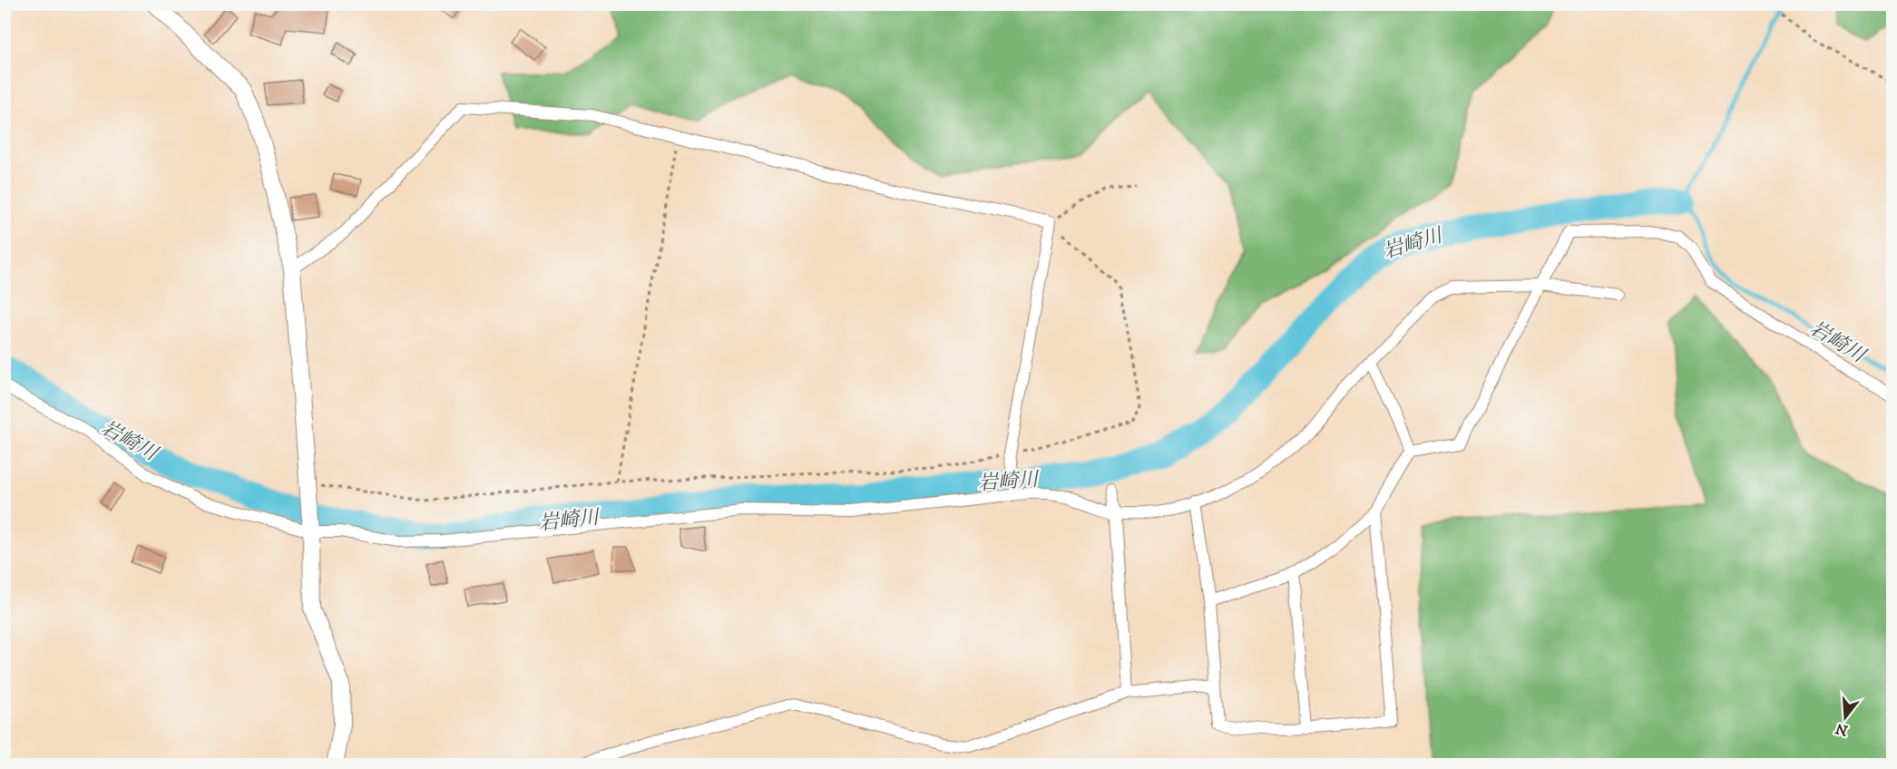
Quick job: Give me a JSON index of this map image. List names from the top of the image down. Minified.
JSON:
{"water":["岩崎川"],"north":"bottom"}
